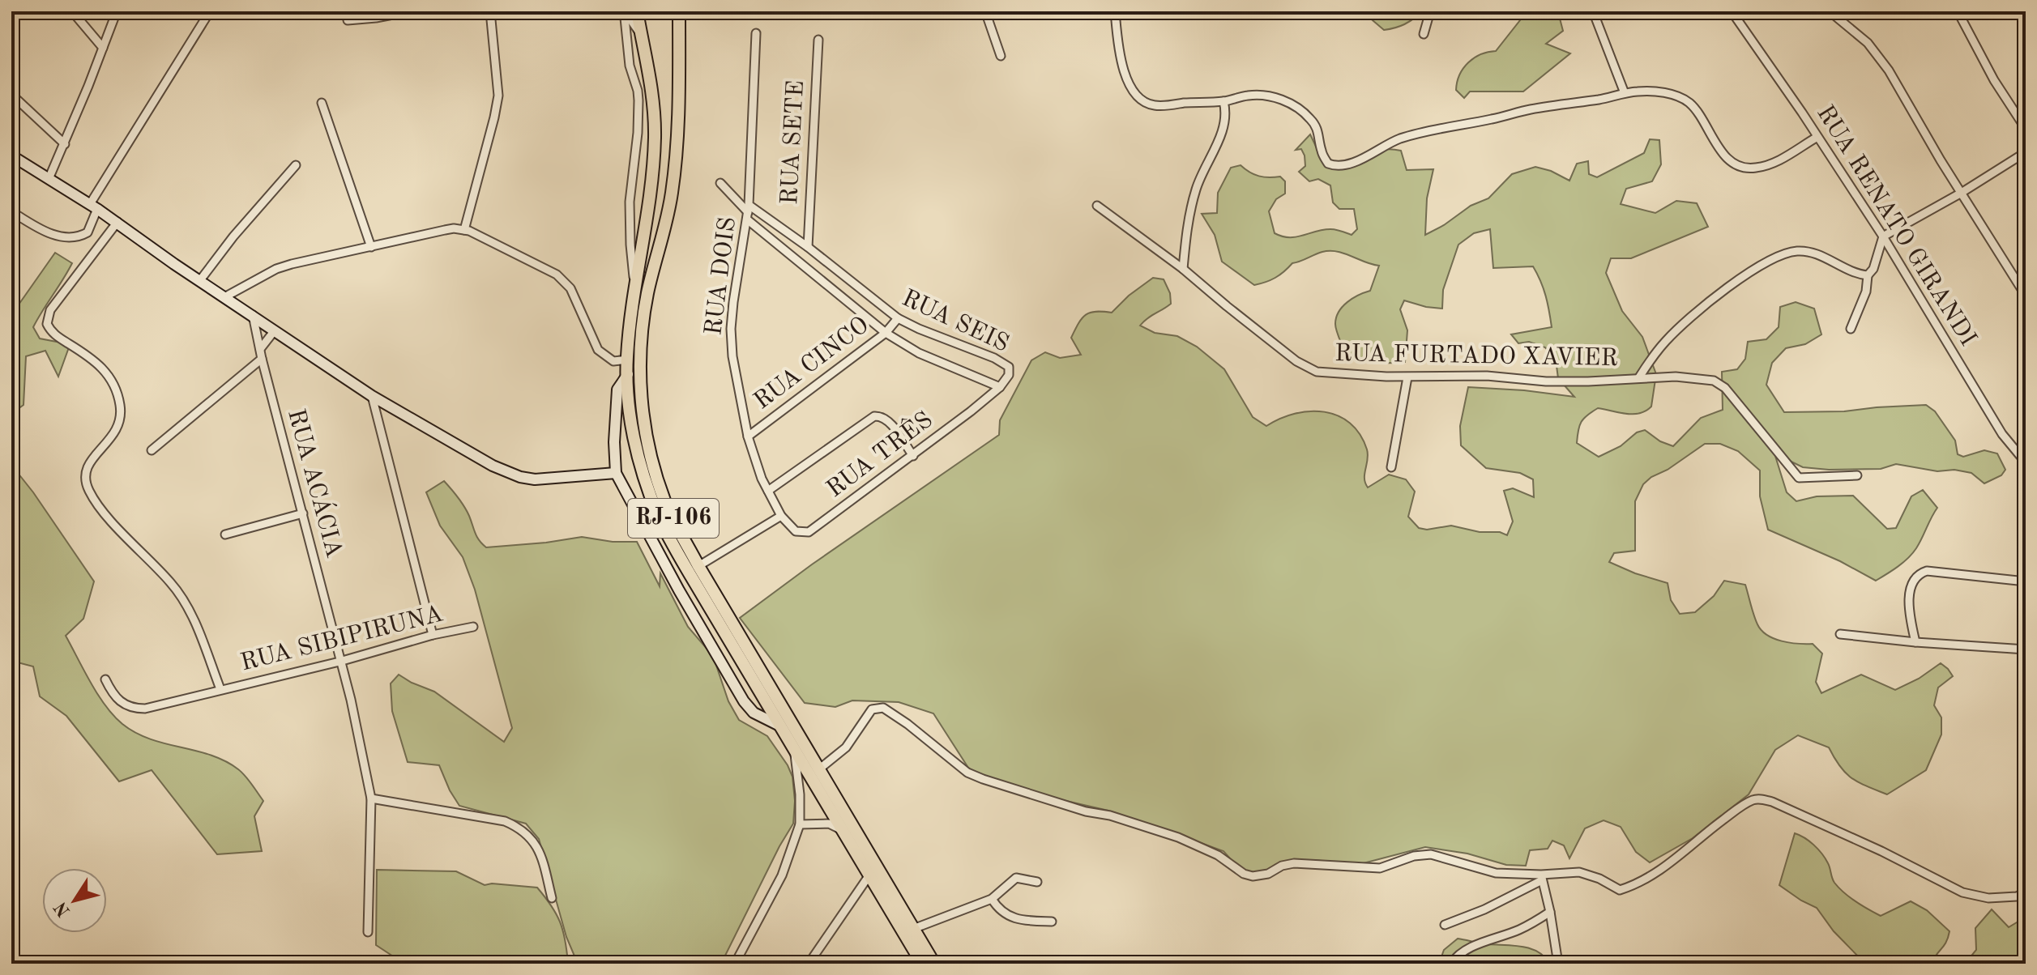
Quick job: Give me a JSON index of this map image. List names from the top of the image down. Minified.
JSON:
{"streets":{"highway":["RJ-106"],"street":["RUA SETE","RUA RENATO GIRANDI","RUA DOIS","RUA SEIS","RUA FURTADO XAVIER","RUA CINCO","RUA TRÊS","RUA ACÁCIA","RUA SIBIPIRUNA"]},"crossings":[["RUA SETE","RUA SEIS"],["RUA DOIS","RUA SEIS"],["RUA DOIS","RUA CINCO"],["RUA DOIS","RUA TRÊS"],["RUA SEIS","RUA CINCO"],["RUA SEIS","RUA TRÊS"],["RUA ACÁCIA","RUA SIBIPIRUNA"]],"north":"bottom left"}
